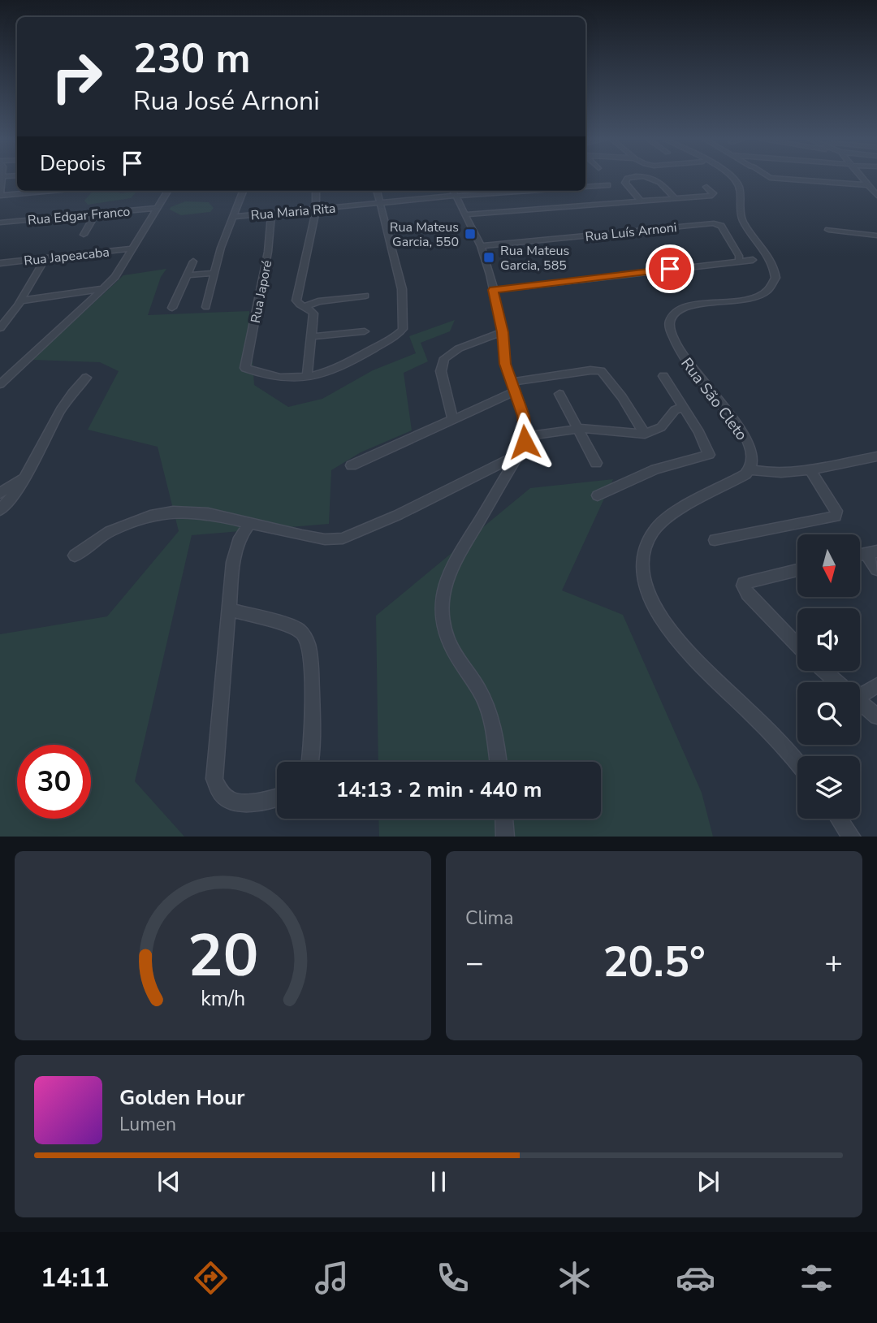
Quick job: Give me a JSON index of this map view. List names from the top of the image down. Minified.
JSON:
{"streets":{"street":["Rua Maria Rita","Rua Edgar Franco","Rua Luís Arnoni","Rua Japeacaba","Rua Japoré","Rua São Cleto"]},"crossings":[["Rua Maria Rita","Rua Japoré"]],"places":{"transit":["Rua Mateus Garcia, 550","Rua Mateus Garcia, 585"]},"north":"bottom","page":{"turn":["230 m","Rua José Arnoni"],"then":"Depois","limit":"30","trip":"14:13 · 2 min · 440 m","tile":"Clima","heat":["−","20.5°","+"],"song":["Golden Hour","Lumen"],"tabs":"14:11","gauge":["20","km/h"]}}
